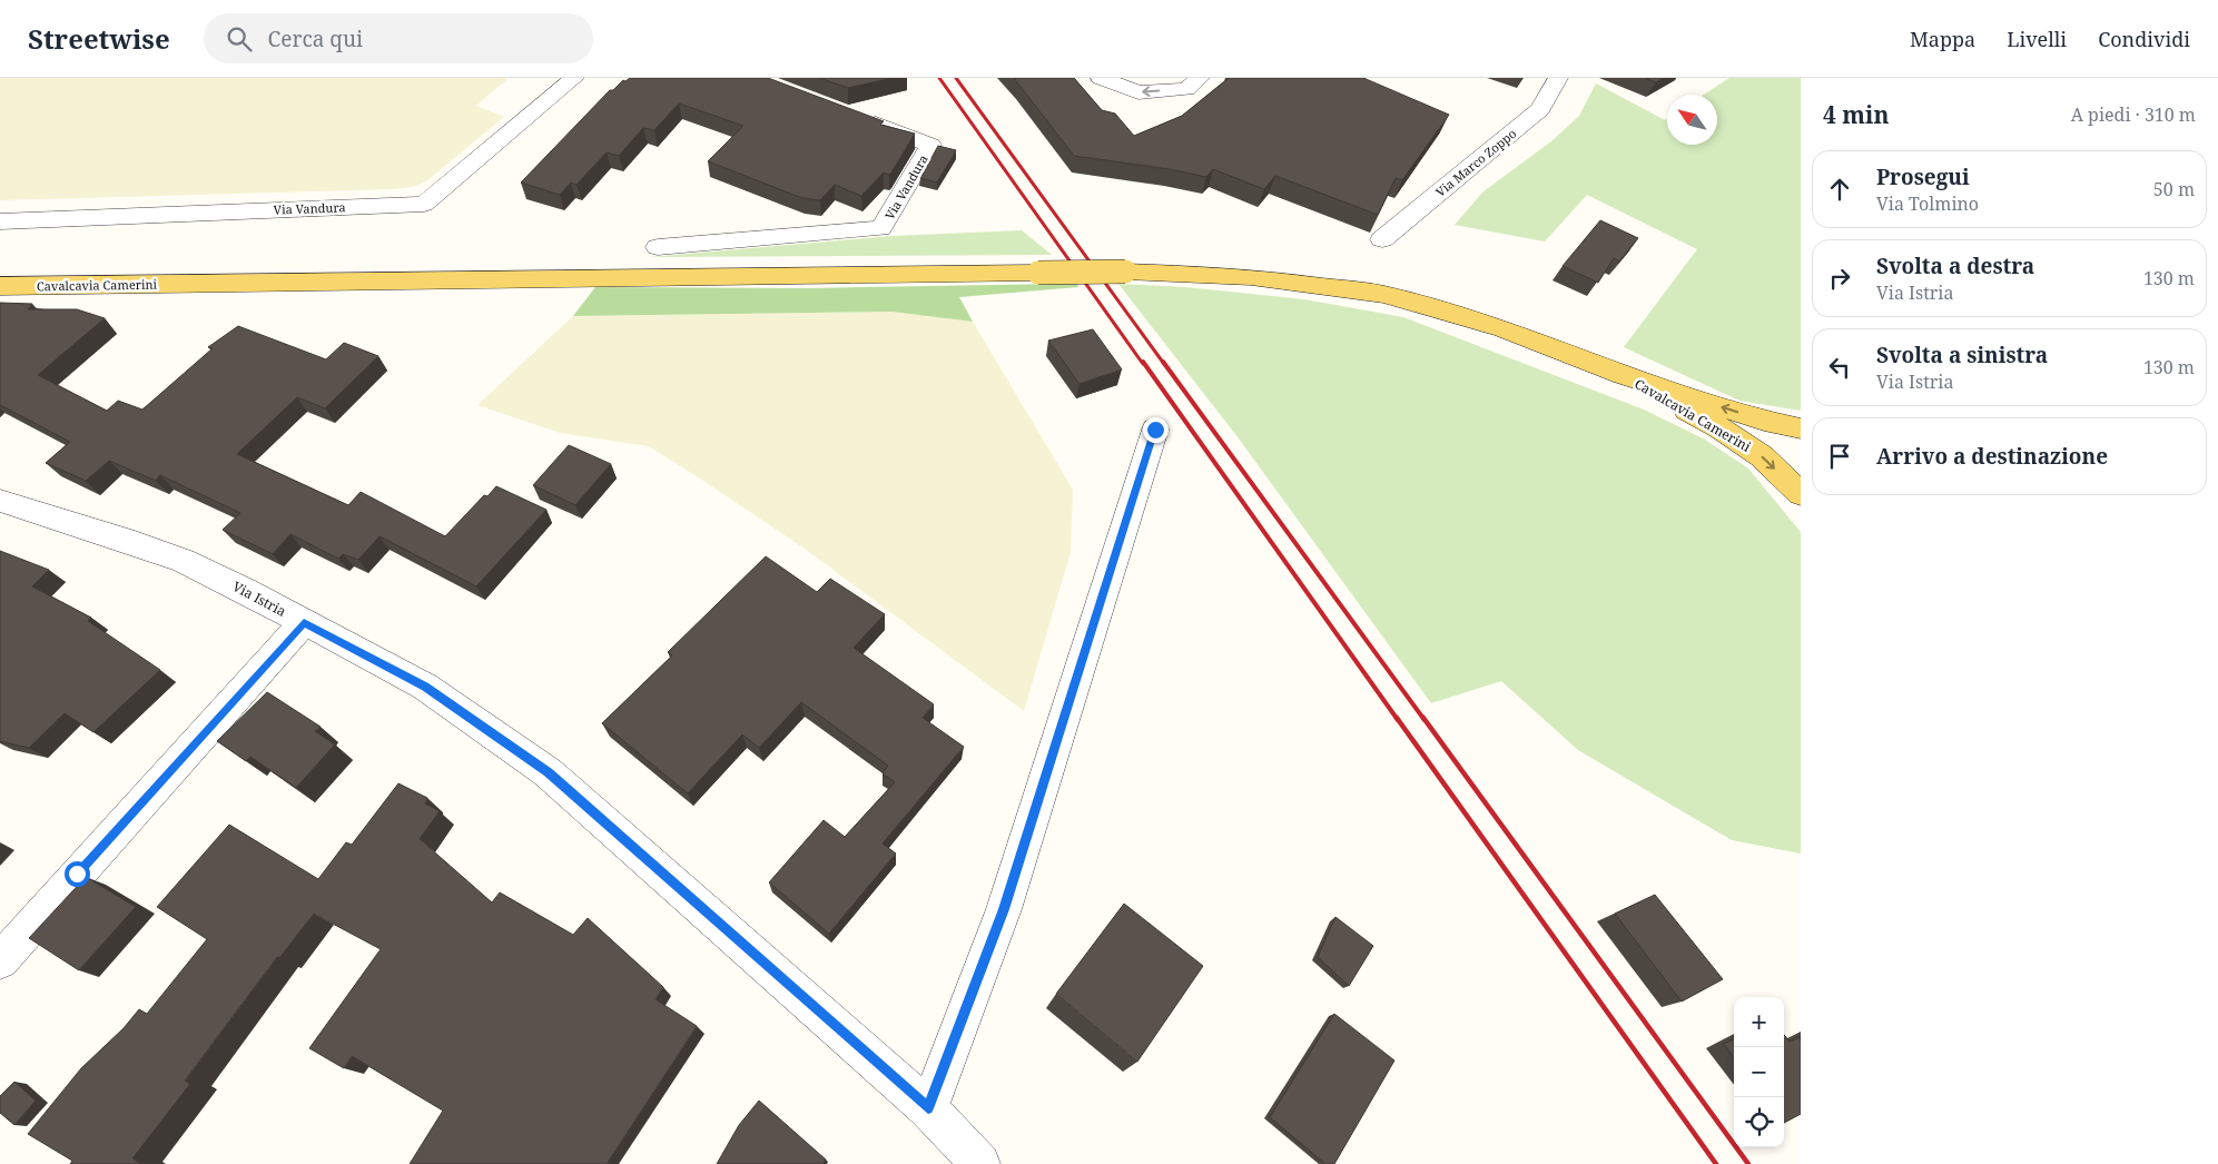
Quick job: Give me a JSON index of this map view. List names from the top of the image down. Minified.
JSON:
{"streets":{"main road":["Cavalcavia Camerini"],"street":["Via Marco Zoppo","Via Vandura","Via Istria"]},"north":"top left","page":{"header":"Streetwise","search":"Cerca qui","nav":["Mappa","Livelli","Condividi"],"heading":["4 min","A piedi · 310 m"],"list":[["Prosegui","Via Tolmino","50 m"],["Svolta a destra","Via Istria","130 m"],["Svolta a sinistra","Via Istria","130 m"],"Arrivo a destinazione"],"map_buttons":["+","−"]}}
